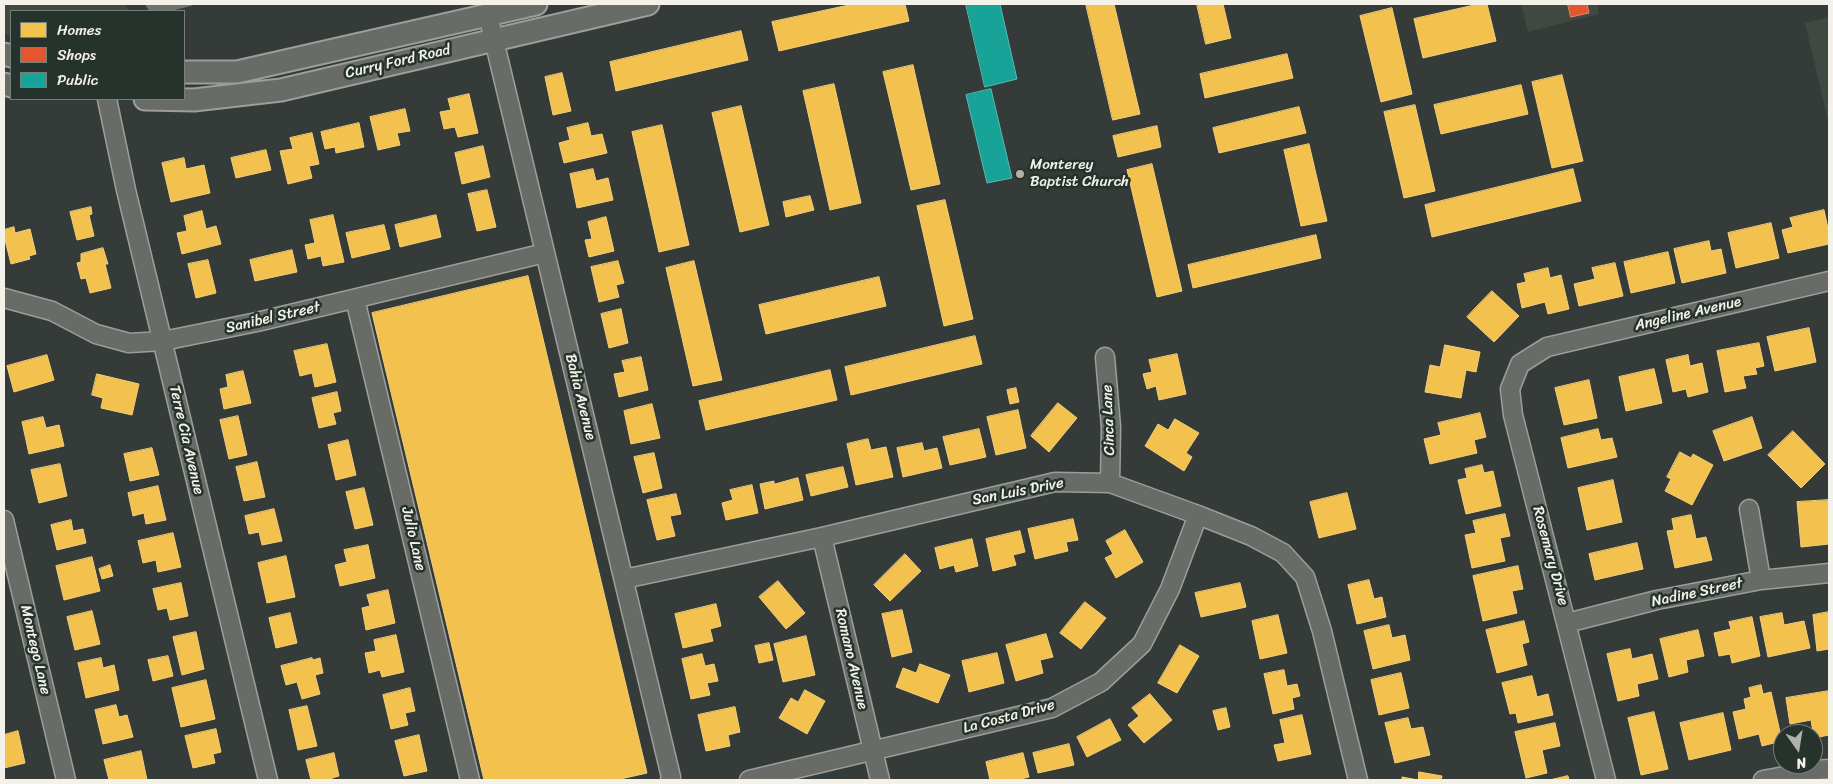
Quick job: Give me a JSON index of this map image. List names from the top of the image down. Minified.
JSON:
{"streets":{"main road":["Curry Ford Road"],"street":["Angeline Avenue","Sanibel Street","Bahia Avenue","Cinca Lane","Terre Cia Avenue","San Luis Drive","Julio Lane","Rosemary Drive","Nadine Street","Montego Lane","Romano Avenue","La Costa Drive"]},"crossings":[["Curry Ford Road","Bahia Avenue"],["Angeline Avenue","Rosemary Drive"],["Sanibel Street","Bahia Avenue"],["Sanibel Street","Terre Cia Avenue"],["Sanibel Street","Julio Lane"],["Bahia Avenue","San Luis Drive"],["Cinca Lane","San Luis Drive"],["San Luis Drive","Romano Avenue"],["San Luis Drive","La Costa Drive"],["Rosemary Drive","Nadine Street"],["Romano Avenue","La Costa Drive"]],"places":["Monterey Baptist Church"],"legend":["Homes","Shops","Public"],"north":"bottom"}
